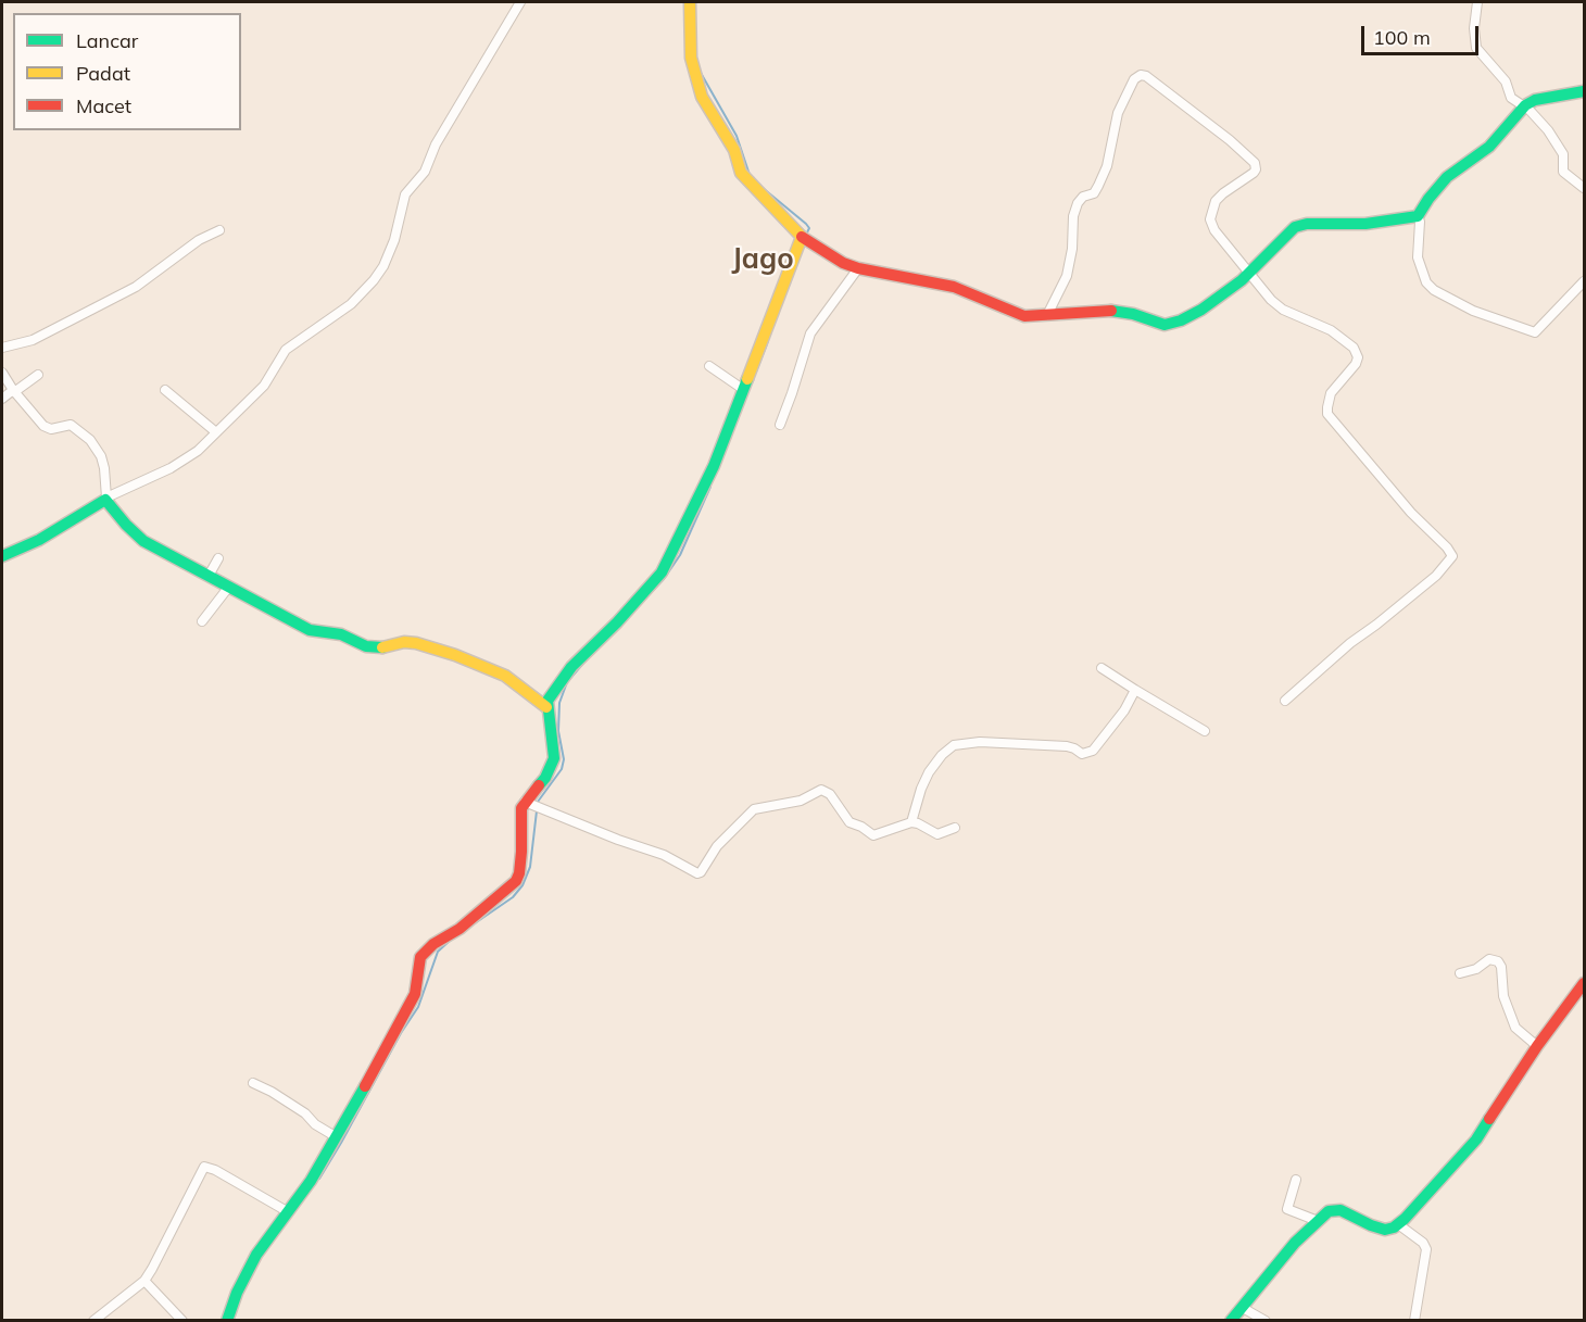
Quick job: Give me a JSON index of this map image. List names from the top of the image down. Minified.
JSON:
{"districts":["Jago"],"legend":["Lancar","Padat","Macet"],"scale_bar":"100 m"}
